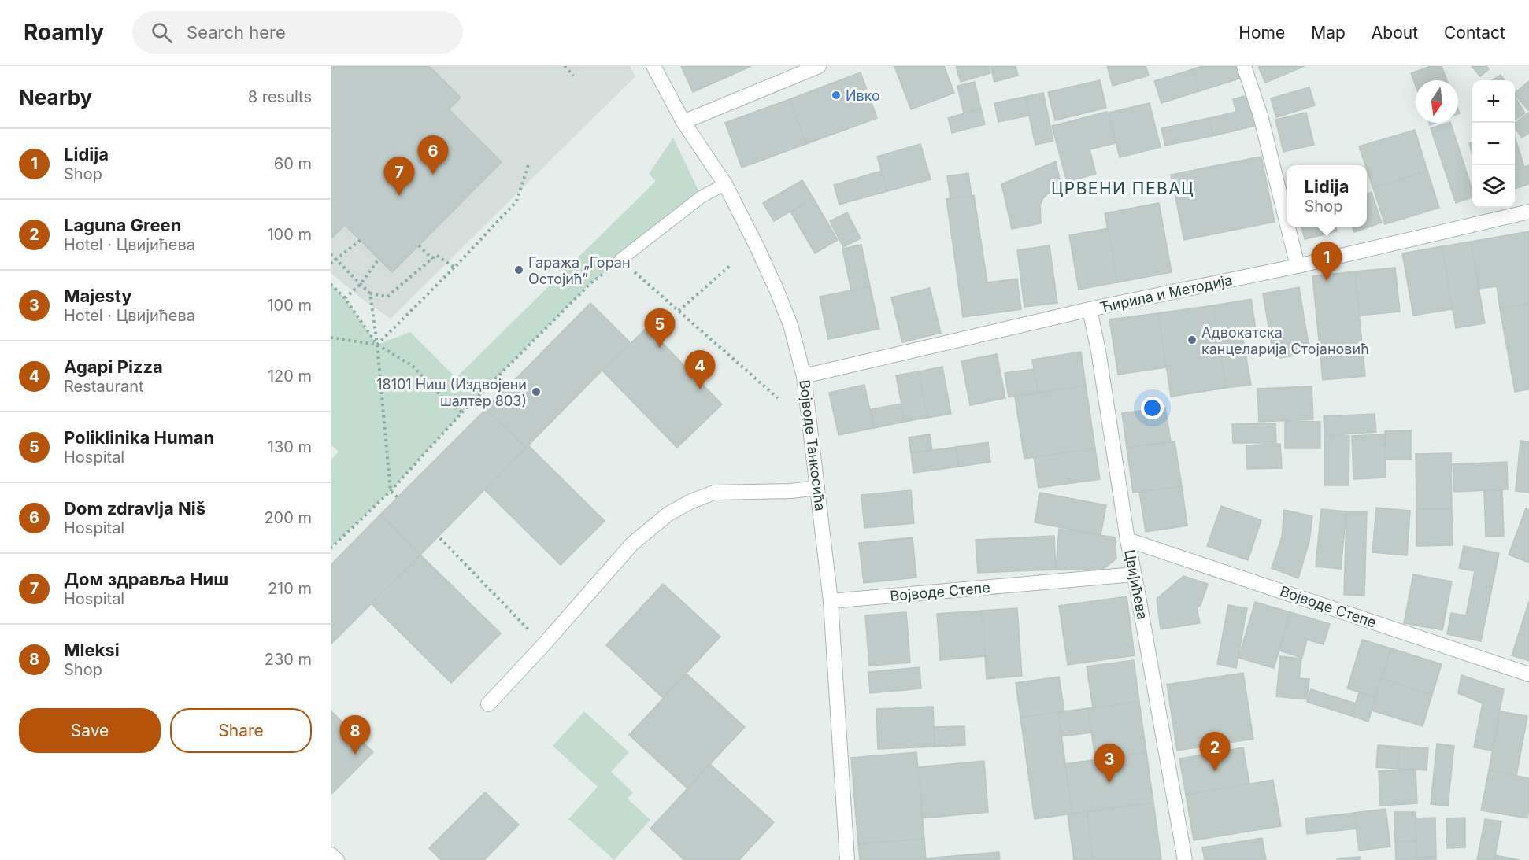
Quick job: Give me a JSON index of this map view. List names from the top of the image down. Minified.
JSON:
{"streets":{"street":["Ћирила и Методија","Војводе Танкосића","Цвијићева","Војводе Степе"]},"crossings":[["Ћирила и Методија","Војводе Танкосића"],["Ћирила и Методија","Цвијићева"],["Војводе Танкосића","Војводе Степе"],["Цвијићева","Војводе Степе"]],"districts":["ЦРВЕНИ ПЕВАЦ"],"places":["Ивко","Гаража „Горан Остојић”","Адвокатска канцеларија Стојановић","18101 Ниш (Издвојени шалтер 803)"],"north":"bottom","page":{"header":"Roamly","search":"Search here","nav":["Home","Map","About","Contact"],"heading":["Nearby","8 results"],"map_buttons":["+","−"],"list":[{"mark":"1","name":"Lidija","note":"Shop","value":"60 m"},{"mark":"2","name":"Laguna Green","note":"Hotel · Цвијићева","value":"100 m"},{"mark":"3","name":"Majesty","note":"Hotel · Цвијићева","value":"100 m"},{"mark":"4","name":"Agapi Pizza","note":"Restaurant","value":"120 m"},{"mark":"5","name":"Poliklinika Human","note":"Hospital","value":"130 m"},{"mark":"6","name":"Dom zdravlja Niš","note":"Hospital","value":"200 m"},{"mark":"7","name":"Дом здравља Ниш","note":"Hospital","value":"210 m"},{"mark":"8","name":"Mleksi","note":"Shop","value":"230 m"}],"pins":["6","7","1","5","4","8","2","3"],"popup":["Lidija","Shop"],"buttons":["Save","Share"]}}
